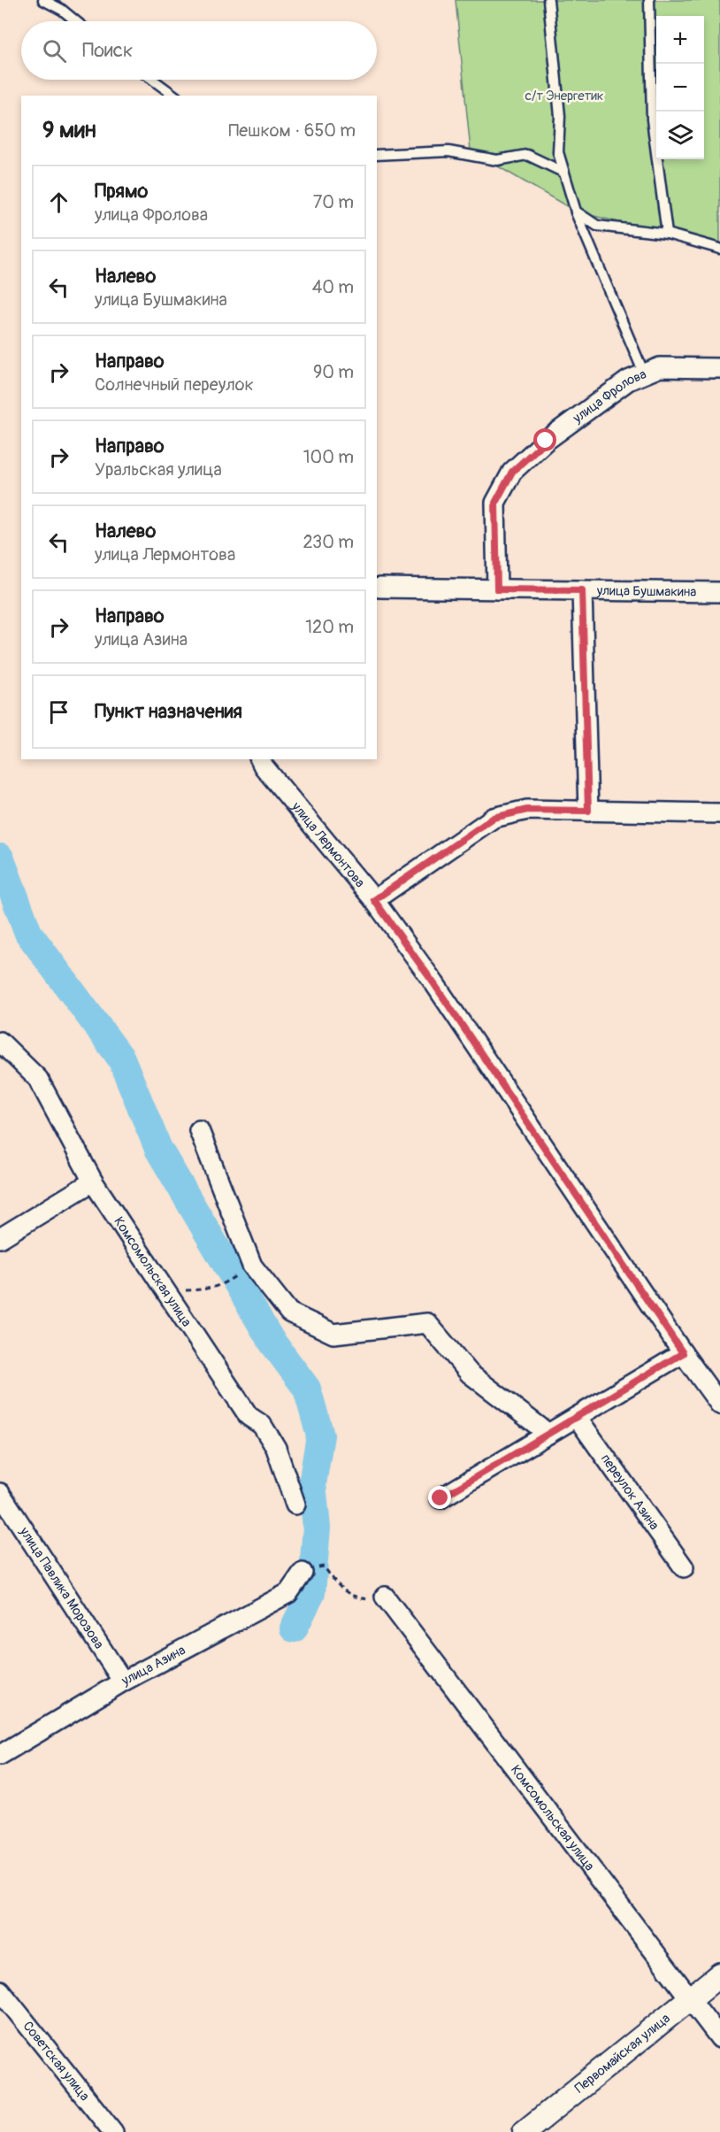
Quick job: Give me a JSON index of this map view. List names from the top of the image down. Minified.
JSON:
{"streets":{"street":["улица Фролова","улица Бушмакина","улица Лермонтова","Комсомольская улица","переулок Азина","улица Павлика Морозова","улица Азина","Первомайская улица","Советская улица"]},"crossings":[["улица Фролова","улица Бушмакина"],["Комсомольская улица","Первомайская улица"],["улица Павлика Морозова","улица Азина"]],"parks":["с/т Энергетик"],"page":{"map_buttons":["+","−"],"search":"Поиск","heading":["9 мин","Пешком · 650 m"],"list":[["Прямо","улица Фролова","70 m"],["Налево","улица Бушмакина","40 m"],["Направо","Солнечный переулок","90 m"],["Направо","Уральская улица","100 m"],["Налево","улица Лермонтова","230 m"],["Направо","улица Азина","120 m"],"Пункт назначения"]}}
